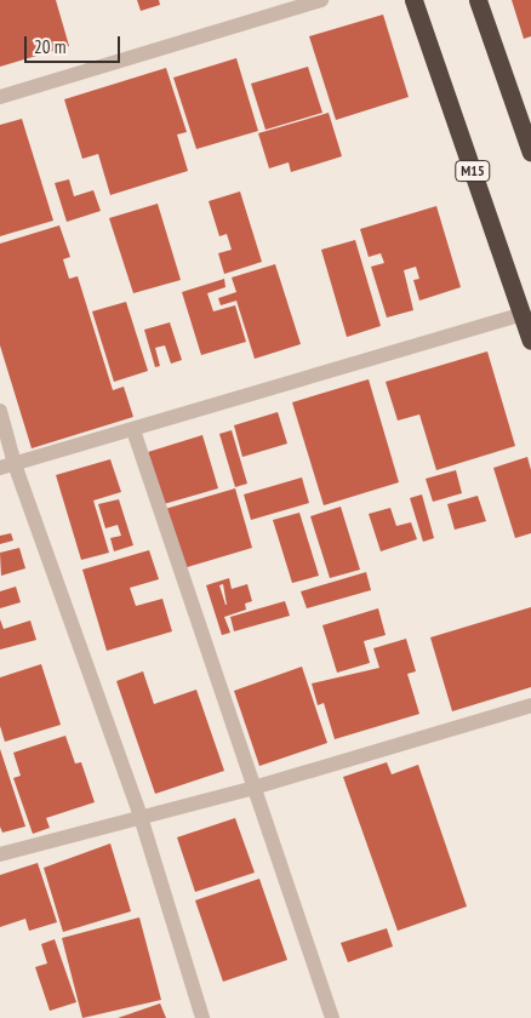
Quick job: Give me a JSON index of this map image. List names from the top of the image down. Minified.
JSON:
{"streets":{"highway":["M15"]},"scale_bar":"20 m"}
